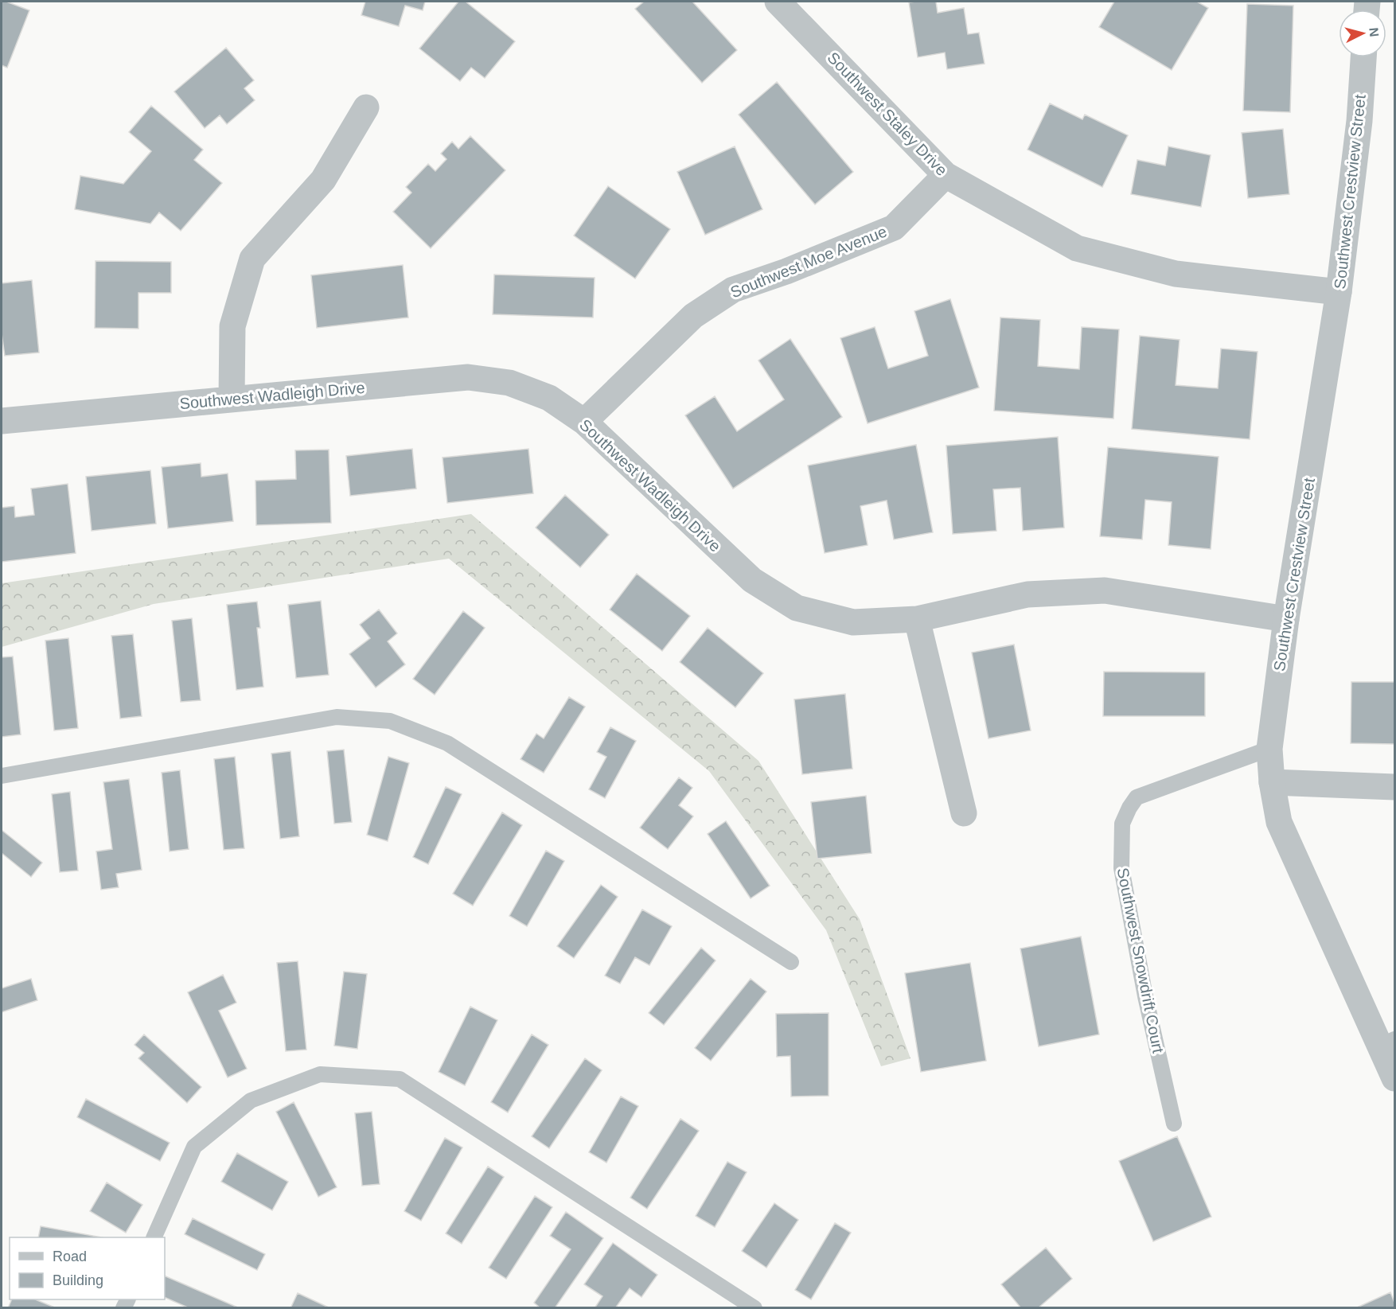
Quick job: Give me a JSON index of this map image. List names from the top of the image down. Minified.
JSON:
{"streets":{"street":["Southwest Staley Drive","Southwest Crestview Street","Southwest Moe Avenue","Southwest Wadleigh Drive"],"lane":["Southwest Snowdrift Court"]},"crossings":[["Southwest Staley Drive","Southwest Crestview Street"],["Southwest Staley Drive","Southwest Moe Avenue"],["Southwest Crestview Street","Southwest Wadleigh Drive"],["Southwest Crestview Street","Southwest Snowdrift Court"],["Southwest Moe Avenue","Southwest Wadleigh Drive"]],"legend":["Road","Building"],"north":"right"}
